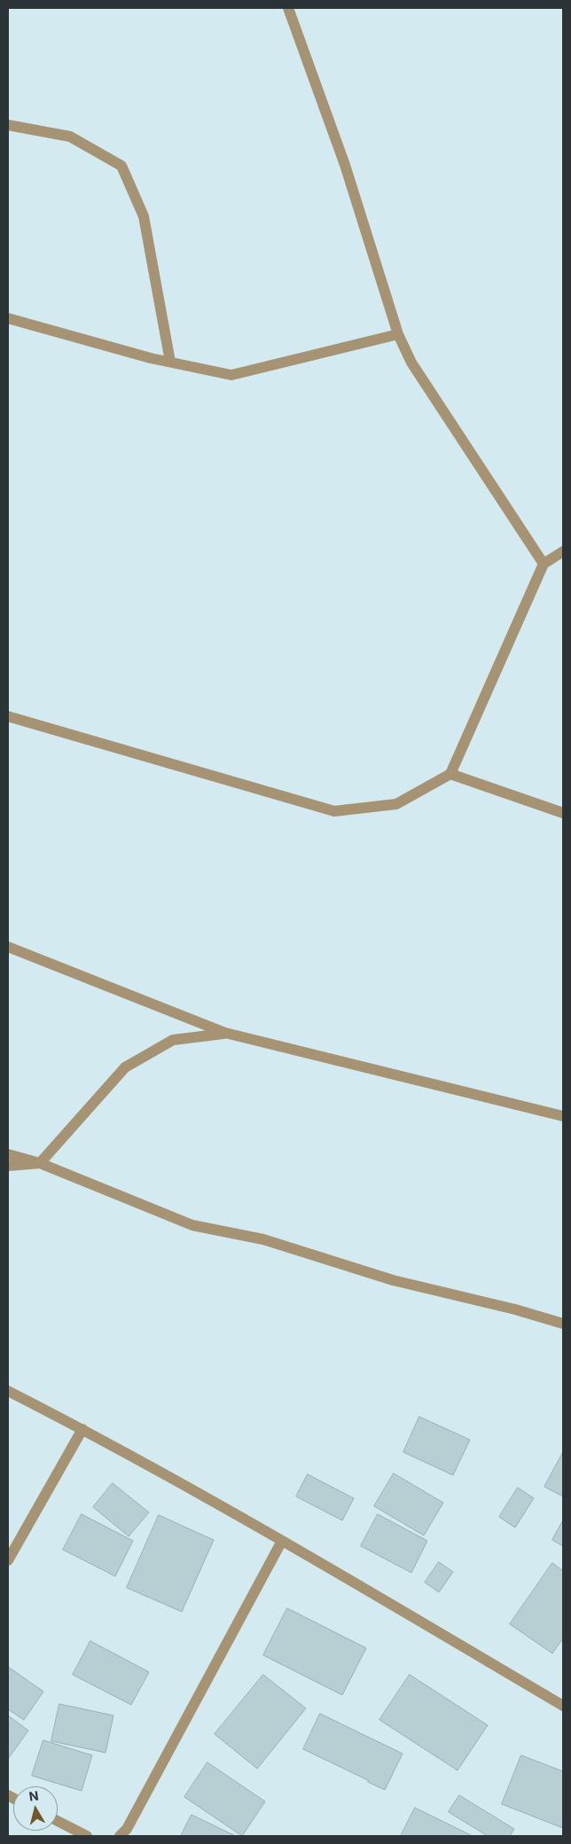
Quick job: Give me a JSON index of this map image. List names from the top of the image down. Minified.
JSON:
{"north":"top"}
